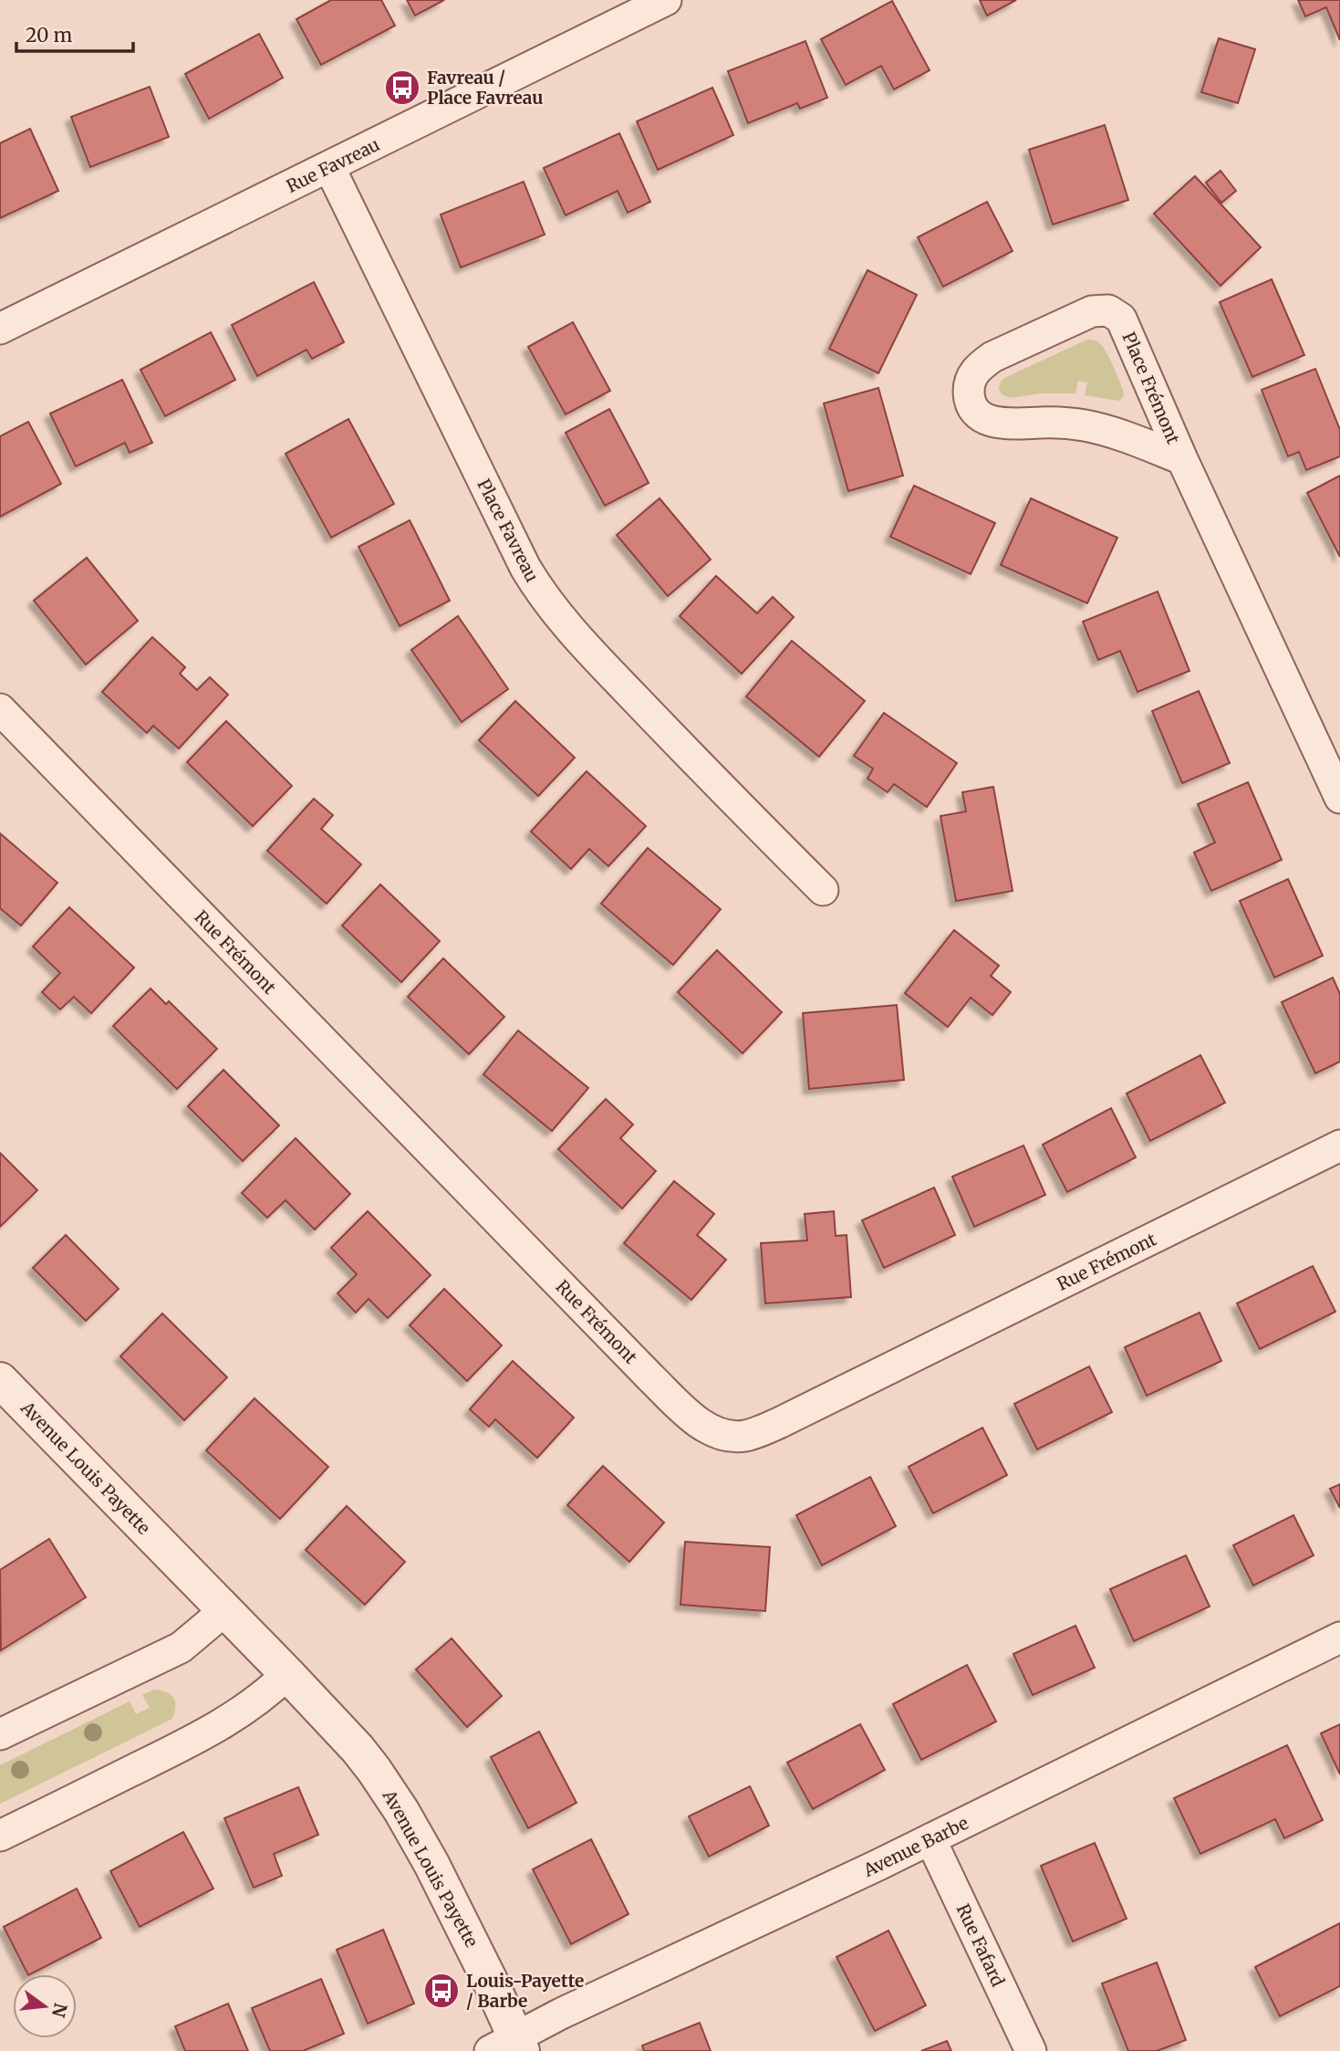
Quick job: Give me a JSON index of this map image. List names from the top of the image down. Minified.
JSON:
{"streets":{"street":["Rue Favreau","Place Frémont","Place Favreau","Rue Frémont","Avenue Louis Payette","Avenue Barbe","Rue Fafard"]},"crossings":[["Rue Favreau","Place Favreau"],["Avenue Louis Payette","Avenue Barbe"],["Avenue Barbe","Rue Fafard"]],"places":{"bus stop":["Favreau / Place Favreau","Louis-Payette / Barbe"]},"scale_bar":"20 m","north":"right"}
